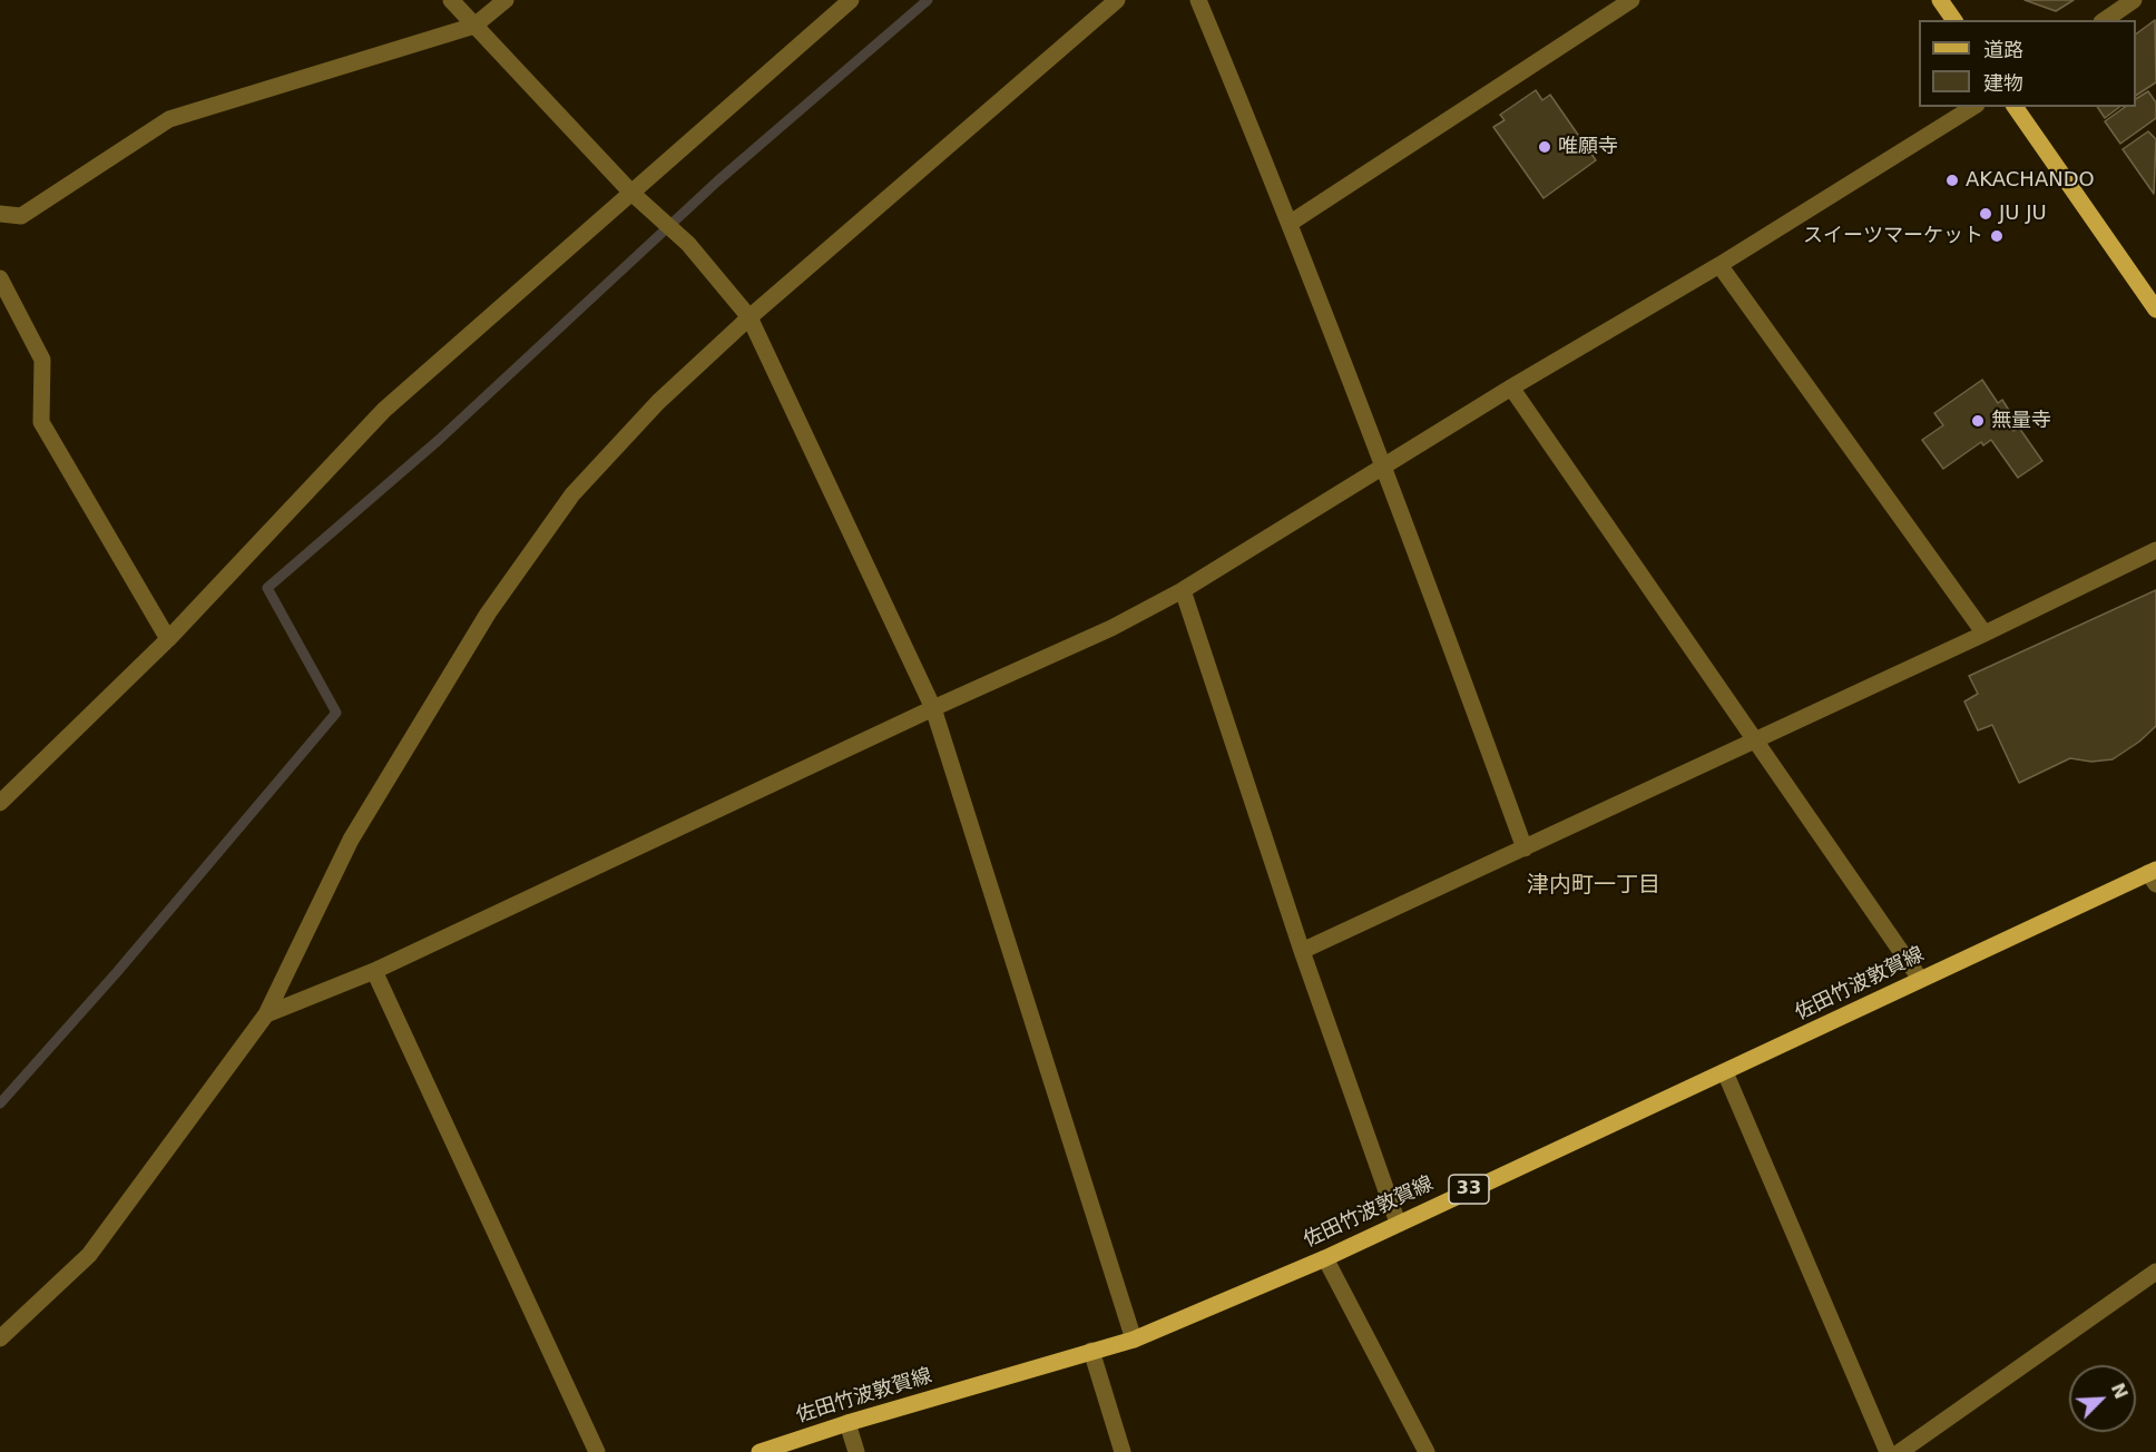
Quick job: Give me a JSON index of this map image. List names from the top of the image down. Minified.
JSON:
{"streets":{"main road":["佐田竹波敦賀線","33"]},"districts":["津内町一丁目"],"places":["唯願寺","AKACHANDO","JU JU","スイーツマーケット","無量寺"],"legend":["道路","建物"],"north":"top right"}
